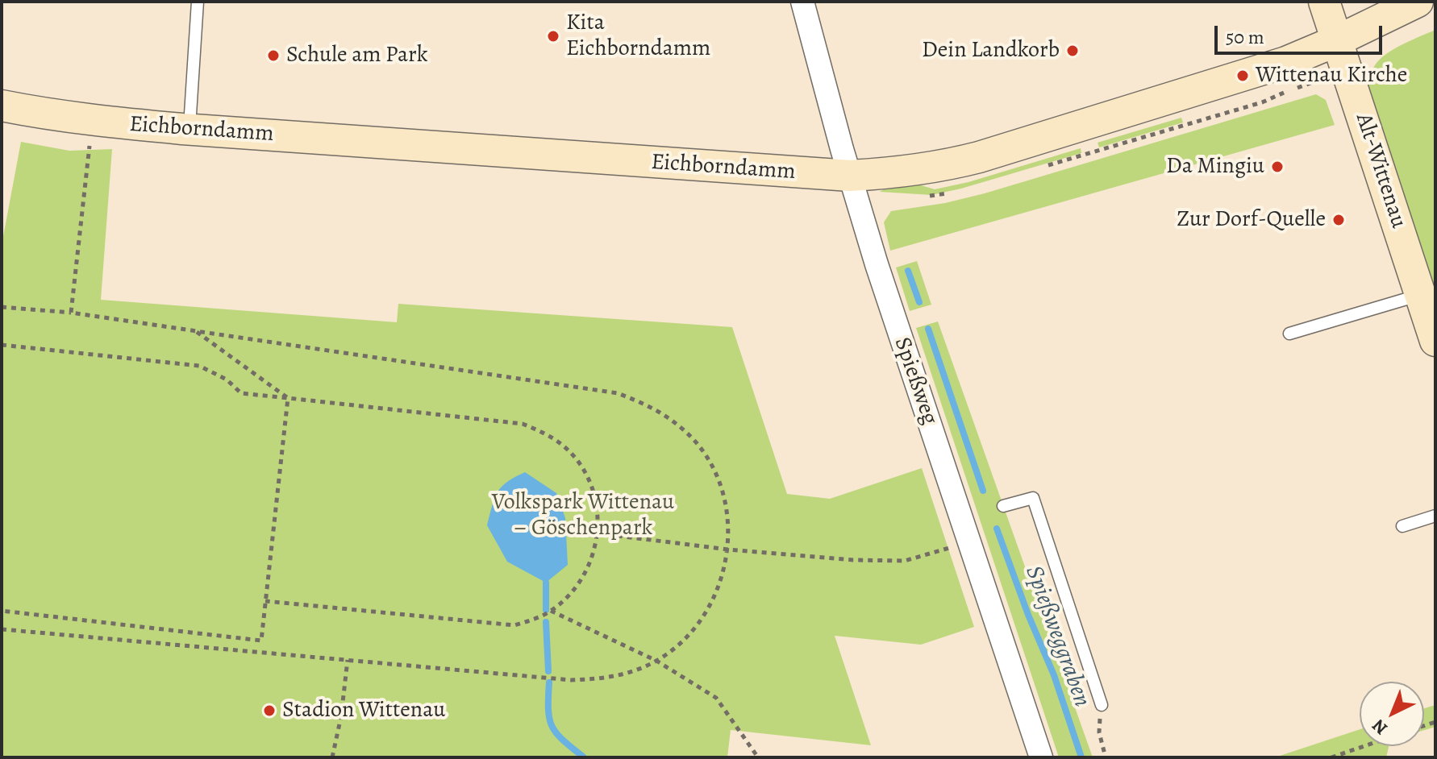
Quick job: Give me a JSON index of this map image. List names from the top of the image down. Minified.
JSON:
{"streets":{"main road":["Eichborndamm","Alt-Wittenau"],"street":["Spießweg"]},"crossings":[["Eichborndamm","Alt-Wittenau"],["Eichborndamm","Spießweg"]],"water":["Spießweggraben"],"parks":["Volkspark Wittenau – Göschenpark"],"places":["Kita Eichborndamm","Dein Landkorb","Schule am Park","Wittenau Kirche","Da Mingiu","Zur Dorf-Quelle","Stadion Wittenau"],"scale_bar":"50 m","north":"bottom left"}
